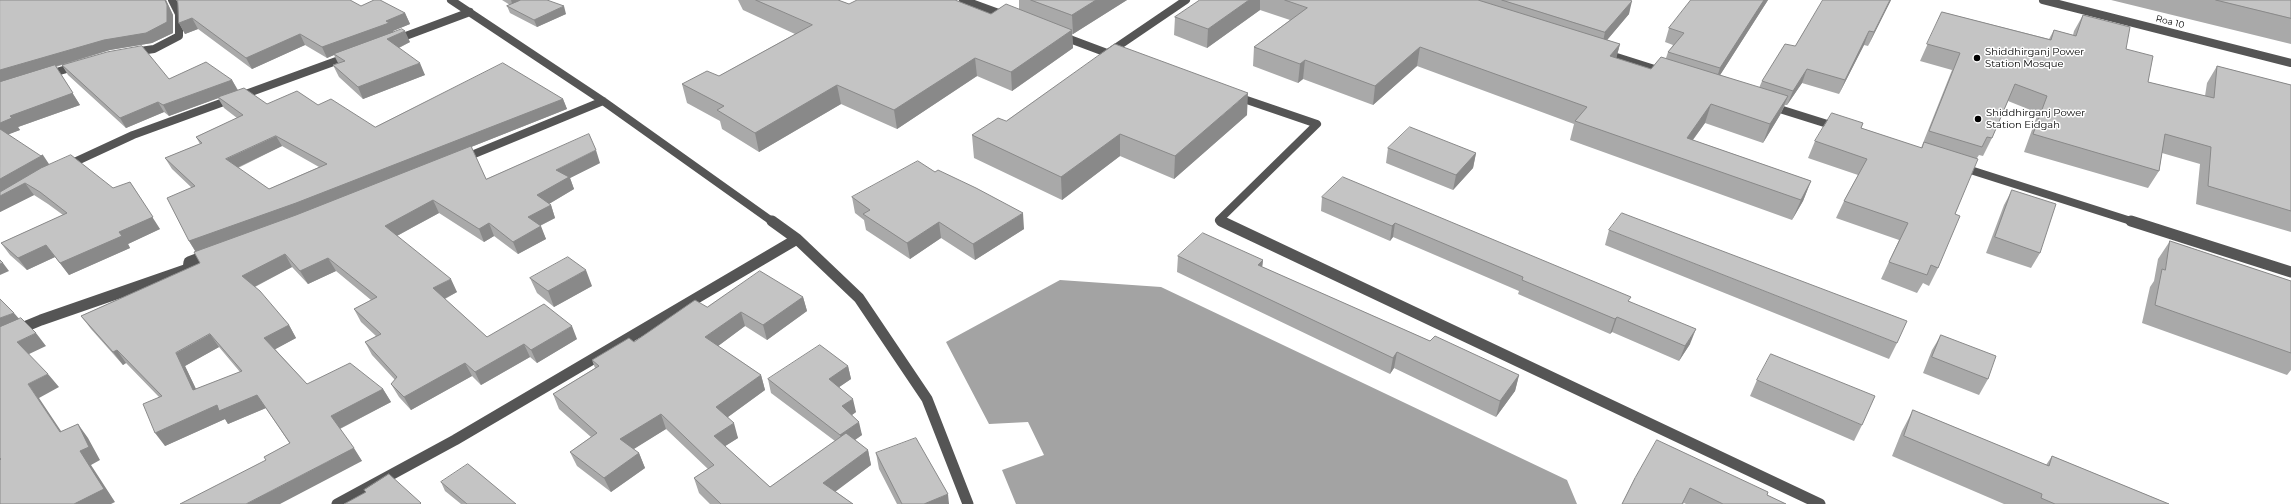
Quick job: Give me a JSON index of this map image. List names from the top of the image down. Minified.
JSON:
{"streets":{"street":["Roa 10"]},"places":["Shiddhirganj Power Station Mosque","Shiddhirganj Power Station Eidgah"]}
